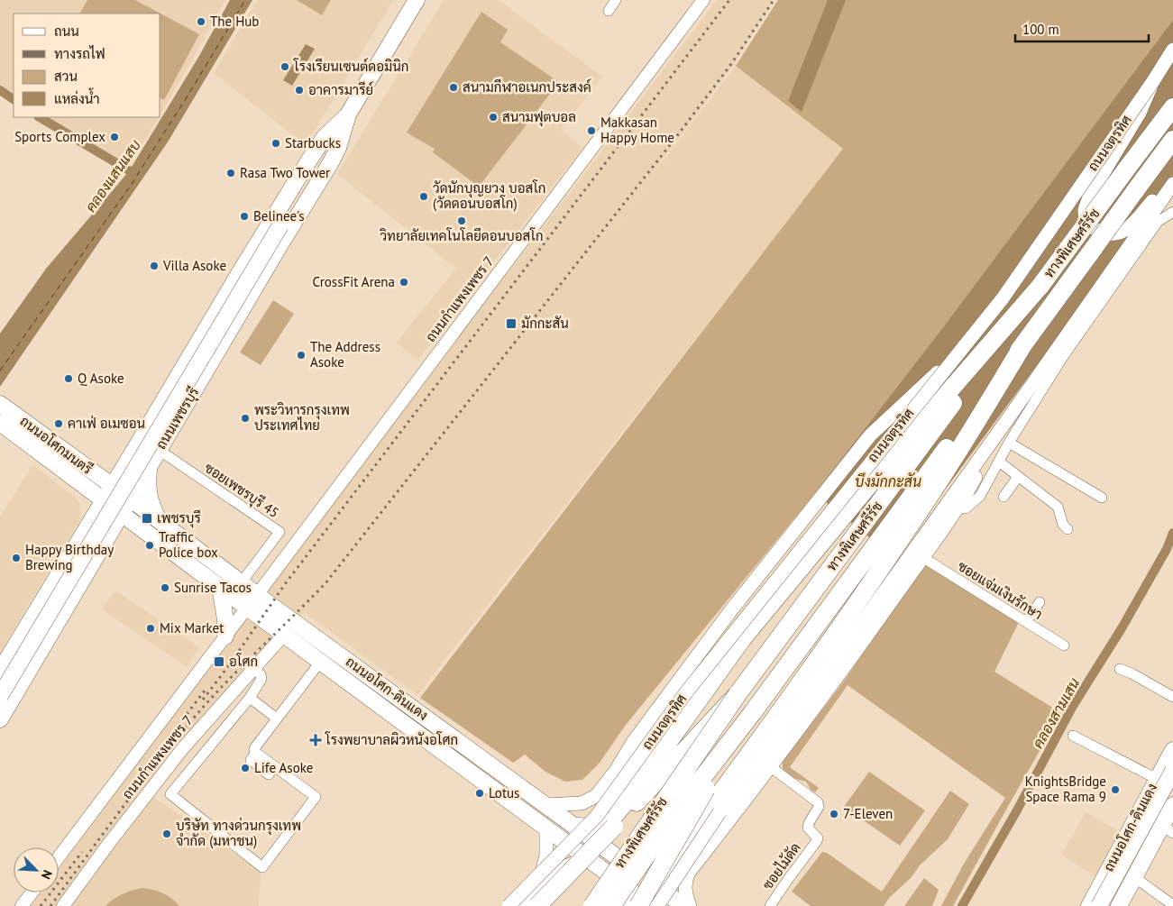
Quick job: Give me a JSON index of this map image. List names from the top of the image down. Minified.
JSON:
{"streets":{"highway":["ทางพิเศษศรีรัช"],"main road":["ถนนจตุรทิศ","ถนนเพชรบุรี","ถนนอโศกมนตรี","ถนนอโศก-ดินแดง"],"street":["ถนนกำแพงเพชร 7","ซอยเพชรบุรี 45","ซอยแจ่มเงินรักษา","ซอยไม้ดัด"]},"crossings":[["ถนนกำแพงเพชร 7","ถนนอโศก-ดินแดง"],["ถนนเพชรบุรี","ถนนอโศกมนตรี"],["ถนนเพชรบุรี","ซอยเพชรบุรี 45"],["ถนนเพชรบุรี","ถนนอโศก-ดินแดง"],["ถนนอโศกมนตรี","ถนนอโศก-ดินแดง"],["ซอยเพชรบุรี 45","ถนนอโศก-ดินแดง"]],"water":["คลองแสนแสบ","บึงมักกะสัน","คลองสามเสน"],"places":{"other":["The Hub","โรงเรียนเซนต์ดอมินิก","สนามกีฬาอเนกประสงค์","อาคารมารีย์","สนามฟุตบอล","Makkasan Happy Home","Sports Complex","Starbucks","Rasa Two Tower","วัดนักบุญยวง บอสโก (วัดดอนบอสโก)","Belinee's","วิทยาลัยเทคโนโลยีดอนบอสโก","Villa Asoke","CrossFit Arena","The Address Asoke","Q Asoke","พระวิหารกรุงเทพ ประเทศไทย","คาเฟ่ อเมซอน","Traffic Police box","Happy Birthday Brewing","Sunrise Tacos","Mix Market","Life Asoke","KnightsBridge Space Rama 9","Lotus","7-Eleven","บริษัท ทางด่วนกรุงเทพ จำกัด (มหาชน)"],"transit":["มักกะสัน","เพชรบุรี","อโศก"],"health":["โรงพยาบาลผิวหนังอโศก"]},"legend":["ถนน","ทางรถไฟ","สวน","แหล่งน้ำ"],"scale_bar":"100 m","north":"bottom right"}
